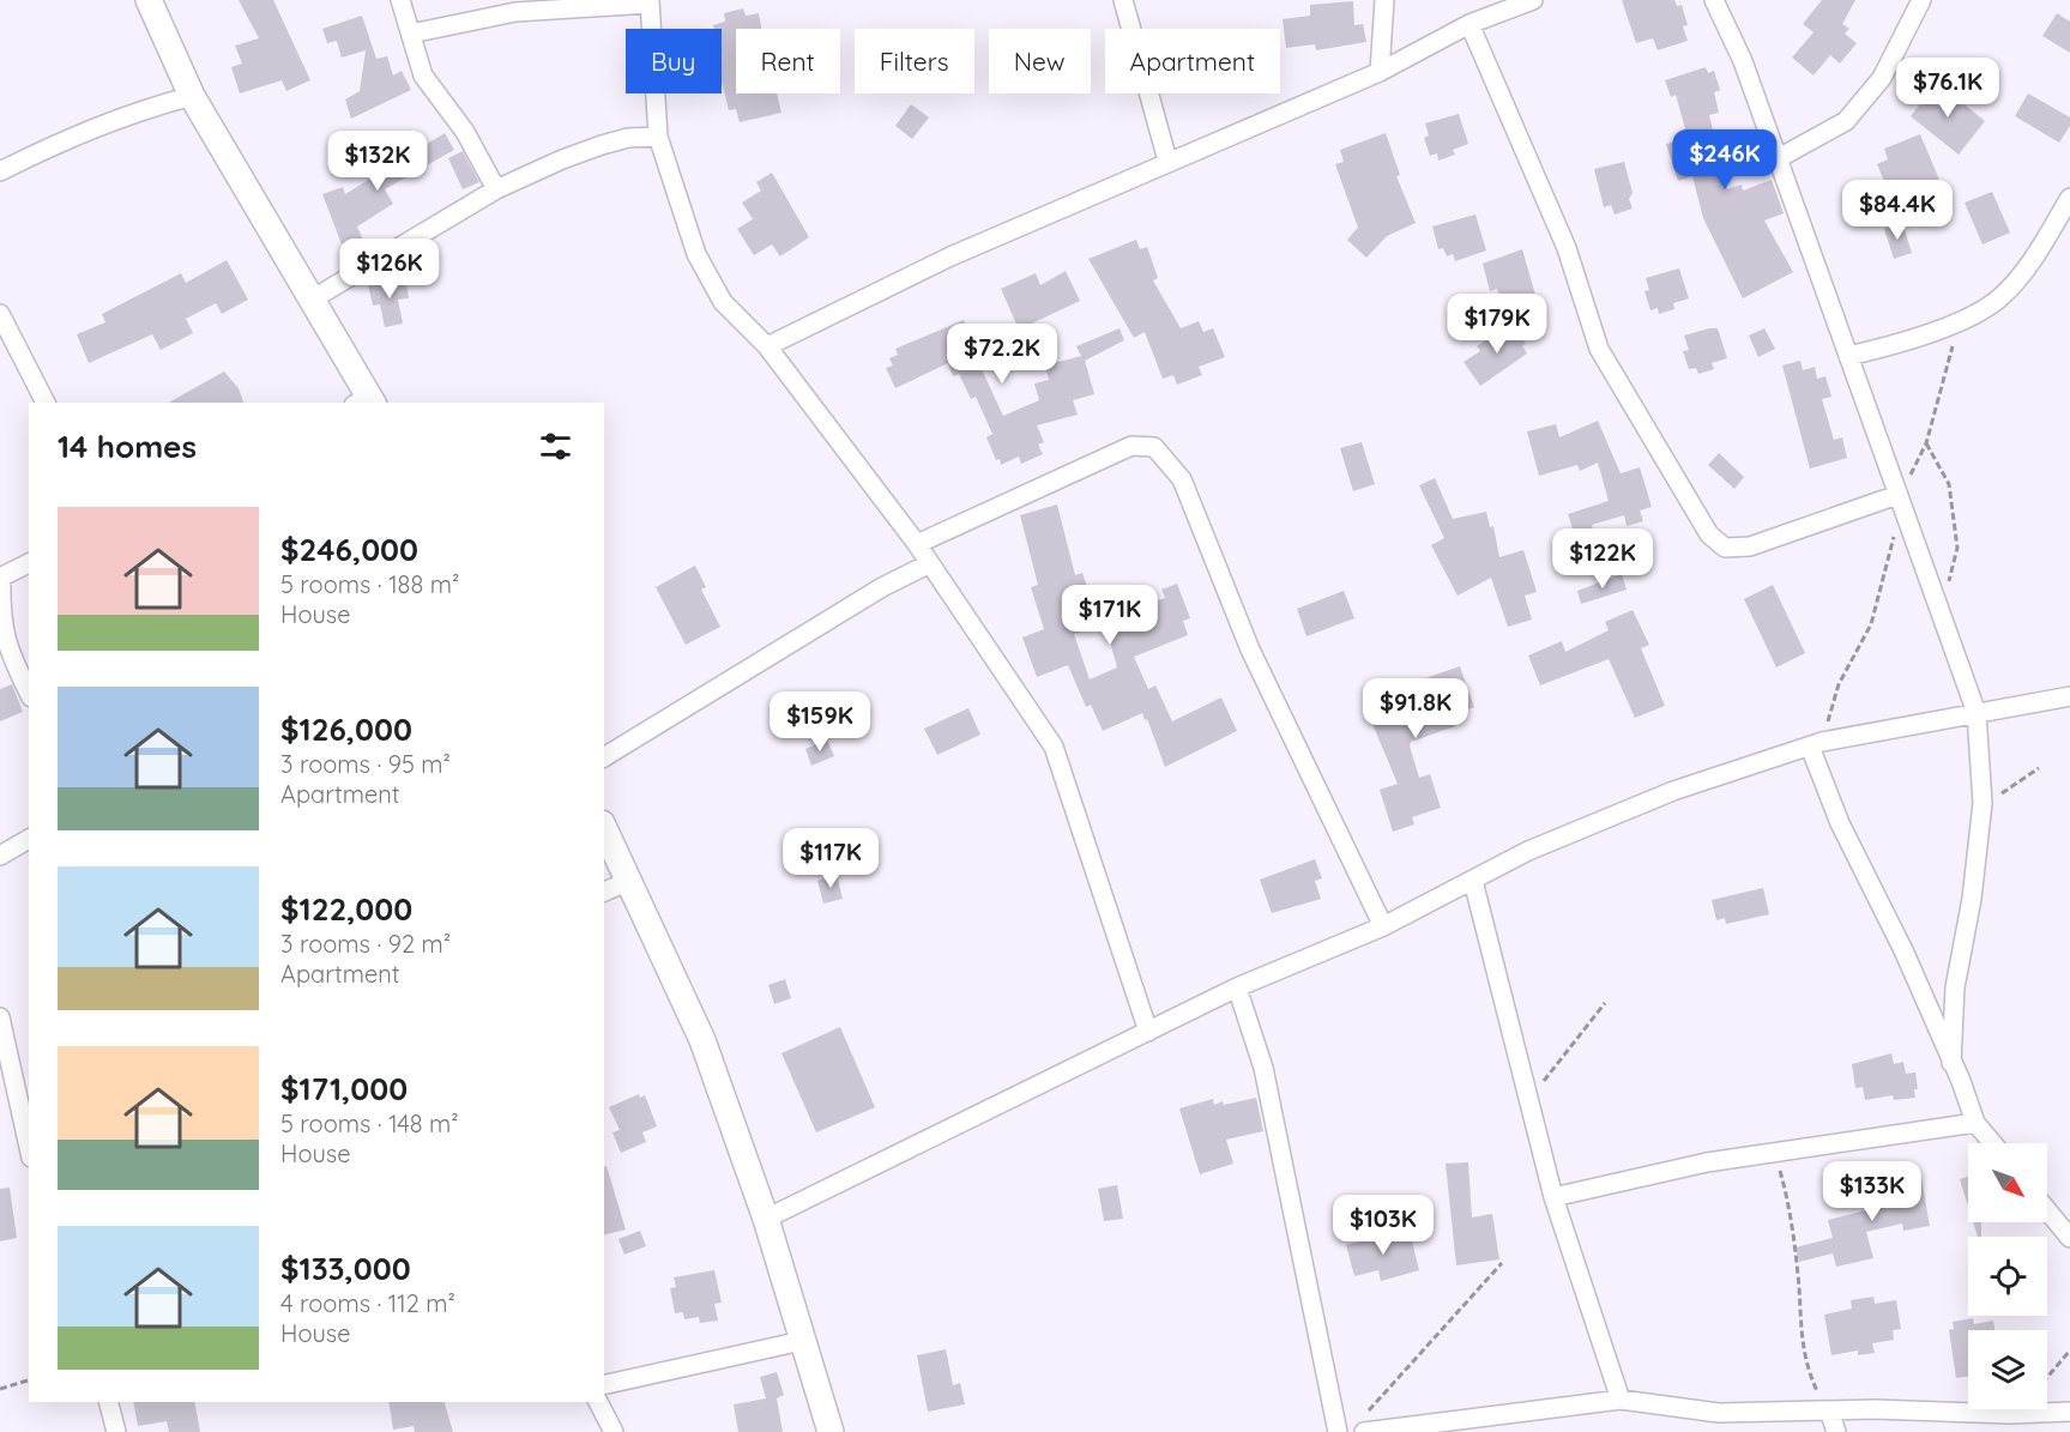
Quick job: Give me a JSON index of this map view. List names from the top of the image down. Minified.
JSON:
{"north":"bottom right","page":{"chip":["Buy","Rent","Filters","New","Apartment"],"price":["$76.1K","$246K","$132K","$84.4K","$126K","$179K","$72.2K","$122K","$171K","$91.8K","$159K","$117K","$133K","$103K"],"heading":"14 homes","list":[{"name":"$246,000","note":"5 rooms · 188 m² · House"},{"name":"$126,000","note":"3 rooms · 95 m² · Apartment"},{"name":"$122,000","note":"3 rooms · 92 m² · Apartment"},{"name":"$171,000","note":"5 rooms · 148 m² · House"},{"name":"$133,000","note":"4 rooms · 112 m² · House"}]}}
